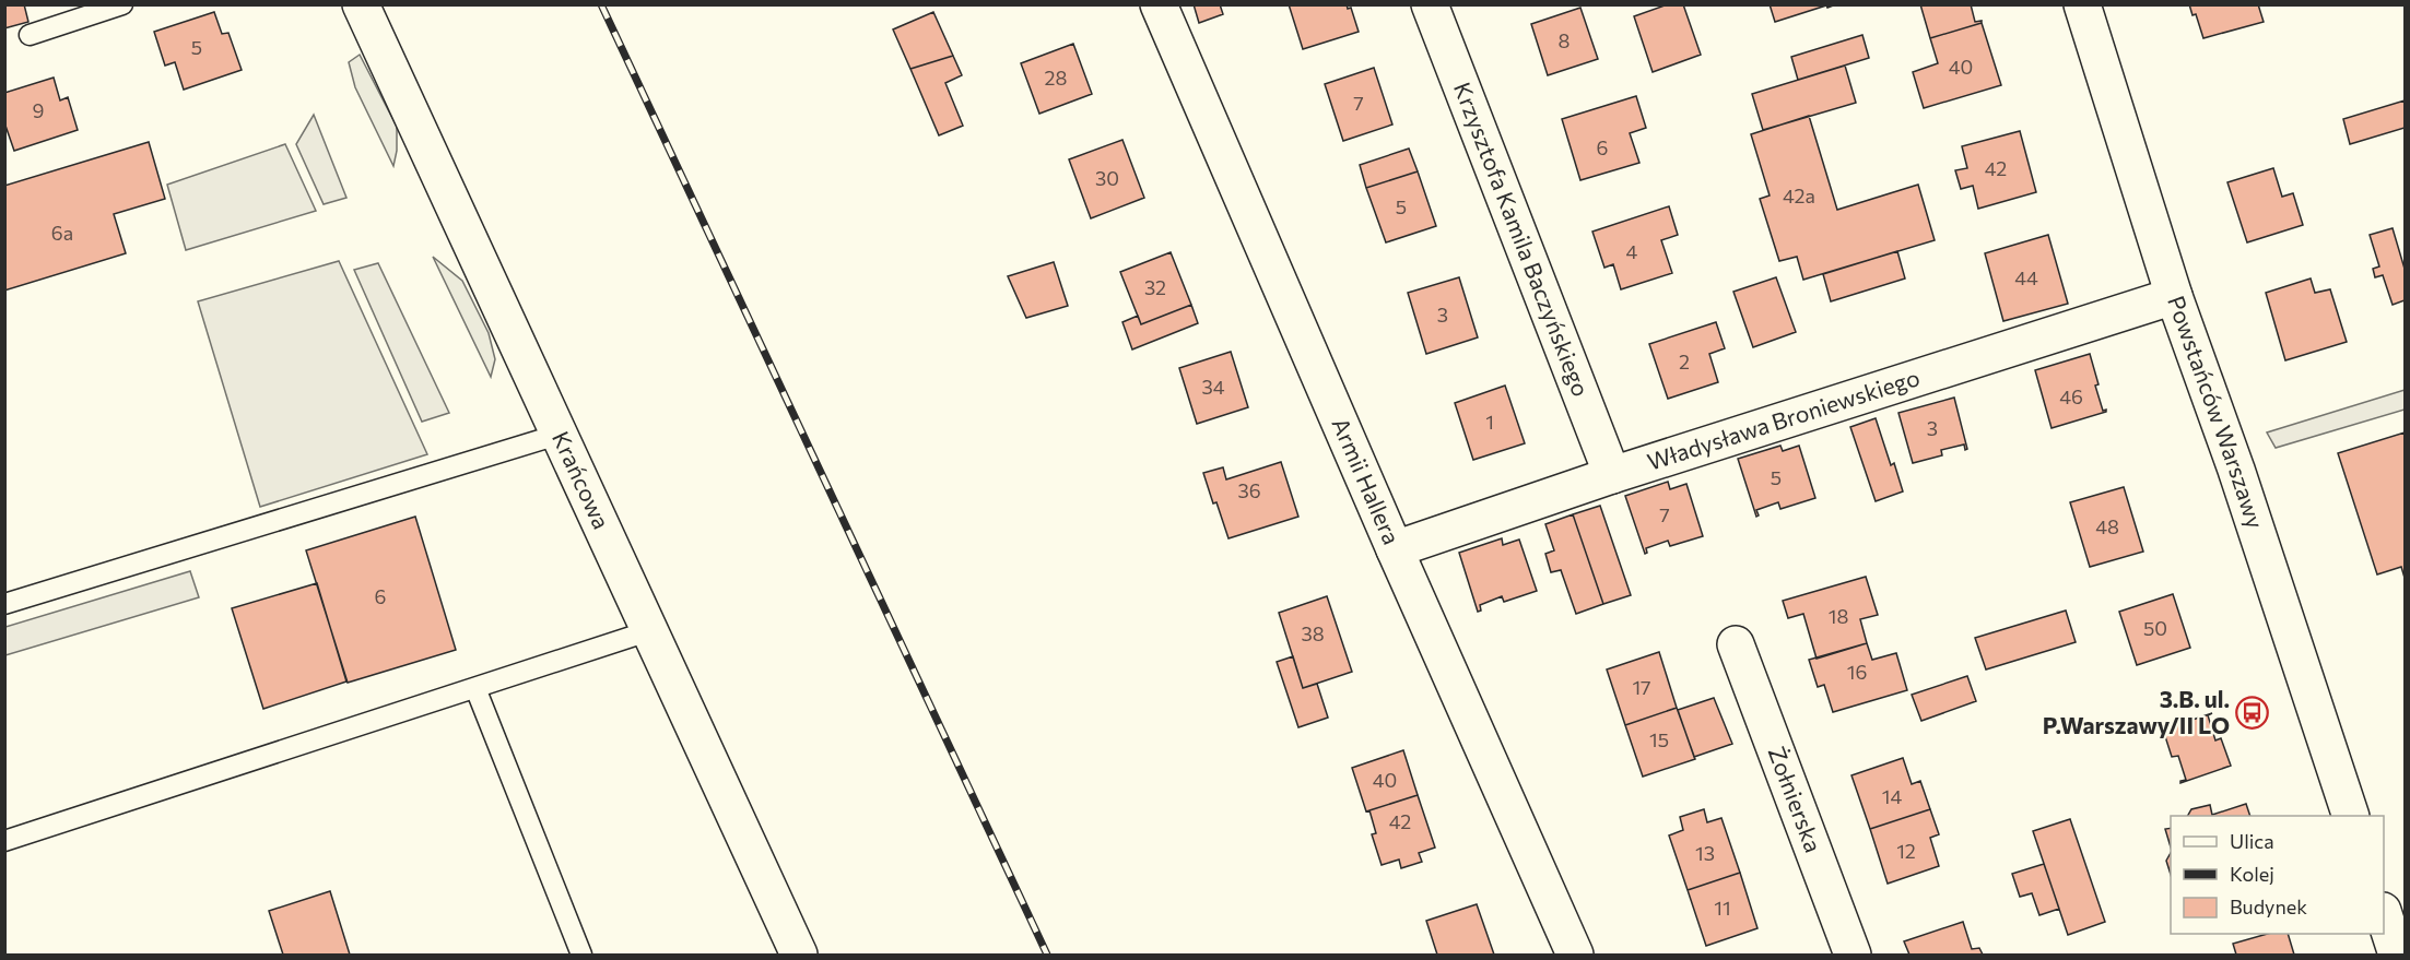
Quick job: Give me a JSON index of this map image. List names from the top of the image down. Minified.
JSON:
{"streets":{"street":["Krzysztofa Kamila Baczyńskiego","Powstańców Warszawy","Władysława Broniewskiego","Krańcowa","Armii Hallera","Żołnierska"]},"crossings":[["Krzysztofa Kamila Baczyńskiego","Władysława Broniewskiego"],["Powstańców Warszawy","Władysława Broniewskiego"],["Władysława Broniewskiego","Armii Hallera"]],"places":{"bus stop":["3.B. ul. P.Warszawy/II LO"]},"house_numbers":["8","5","40","28","7","9","6","42","30","42a","5","6a","4","44","32","3","2","34","46","1","3","5","36","7","48","6","18","50","38","16","17","15","40","14","42","12","13","11"],"legend":["Ulica","Kolej","Budynek"]}
